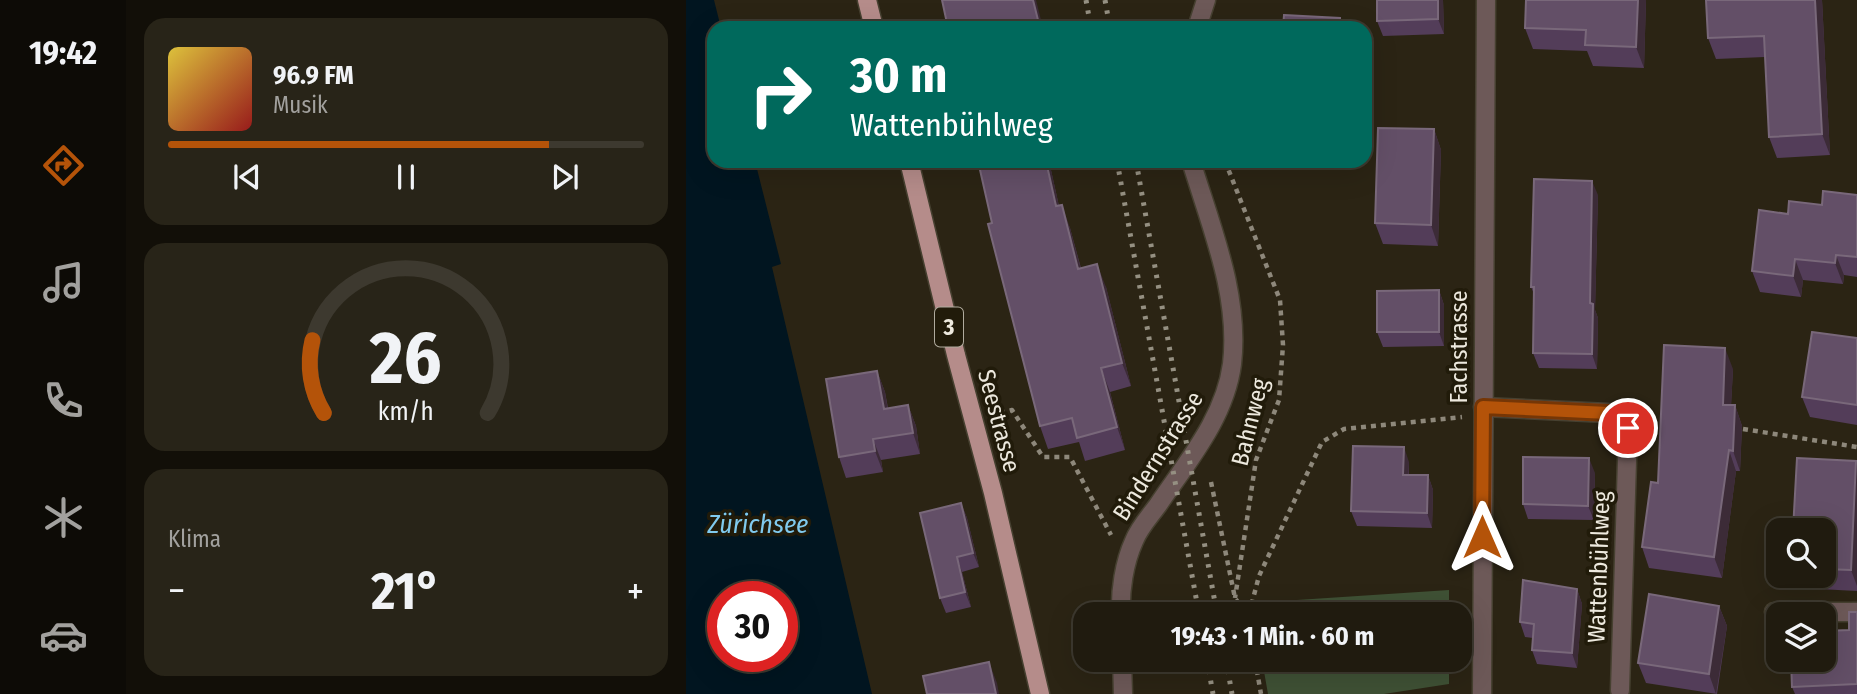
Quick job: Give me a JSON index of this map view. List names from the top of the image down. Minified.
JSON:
{"streets":{"main road":["3","Seestrasse"],"street":["Fachstrasse","Bindernstrasse","Wattenbühlweg"],"path":["Bahnweg"]},"crossings":[["Fachstrasse","Wattenbühlweg"]],"water":["Zürichsee"],"page":{"tabs":"19:42","turn":["30 m","Wattenbühlweg"],"song":["96.9 FM","Musik"],"tile":"Klima","heat":["−","21°","+"],"limit":"30","trip":"19:43 · 1 Min. · 60 m","gauge":["26","km/h"]}}
